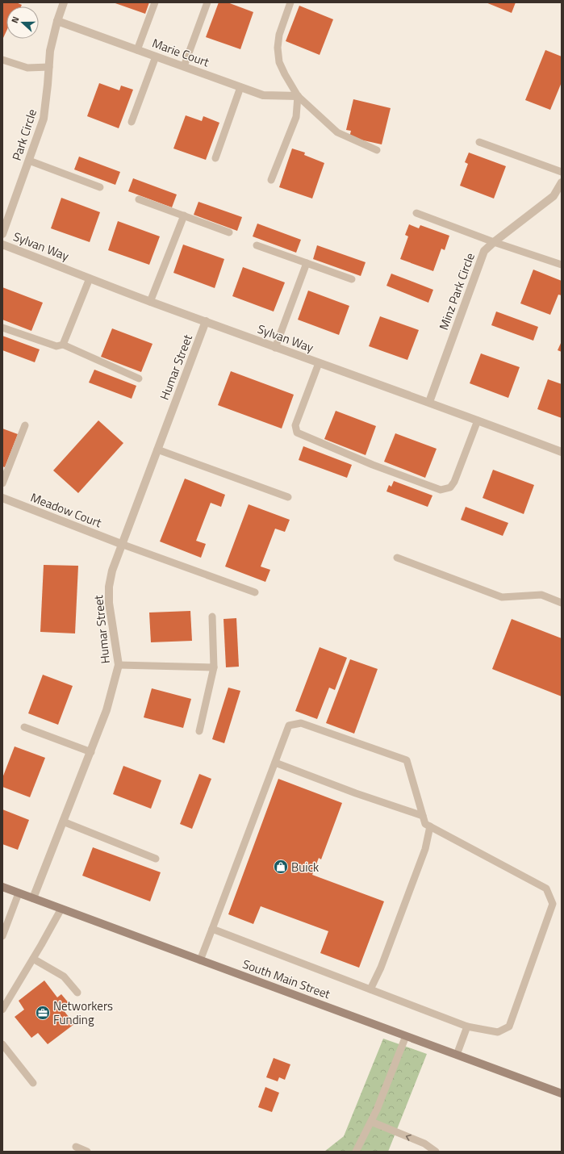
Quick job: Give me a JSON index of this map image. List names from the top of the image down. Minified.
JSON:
{"streets":{"main road":["South Main Street"],"street":["Marie Court","Park Circle","Sylvan Way","Minz Park Circle","Humar Street","Meadow Court"]},"crossings":[["Marie Court","Park Circle"],["Sylvan Way","Minz Park Circle"],["Sylvan Way","Humar Street"],["Humar Street","Meadow Court"],["Humar Street","South Main Street"]],"places":{"shop":["Buick"],"office":["Networkers Funding"]},"north":"left"}
